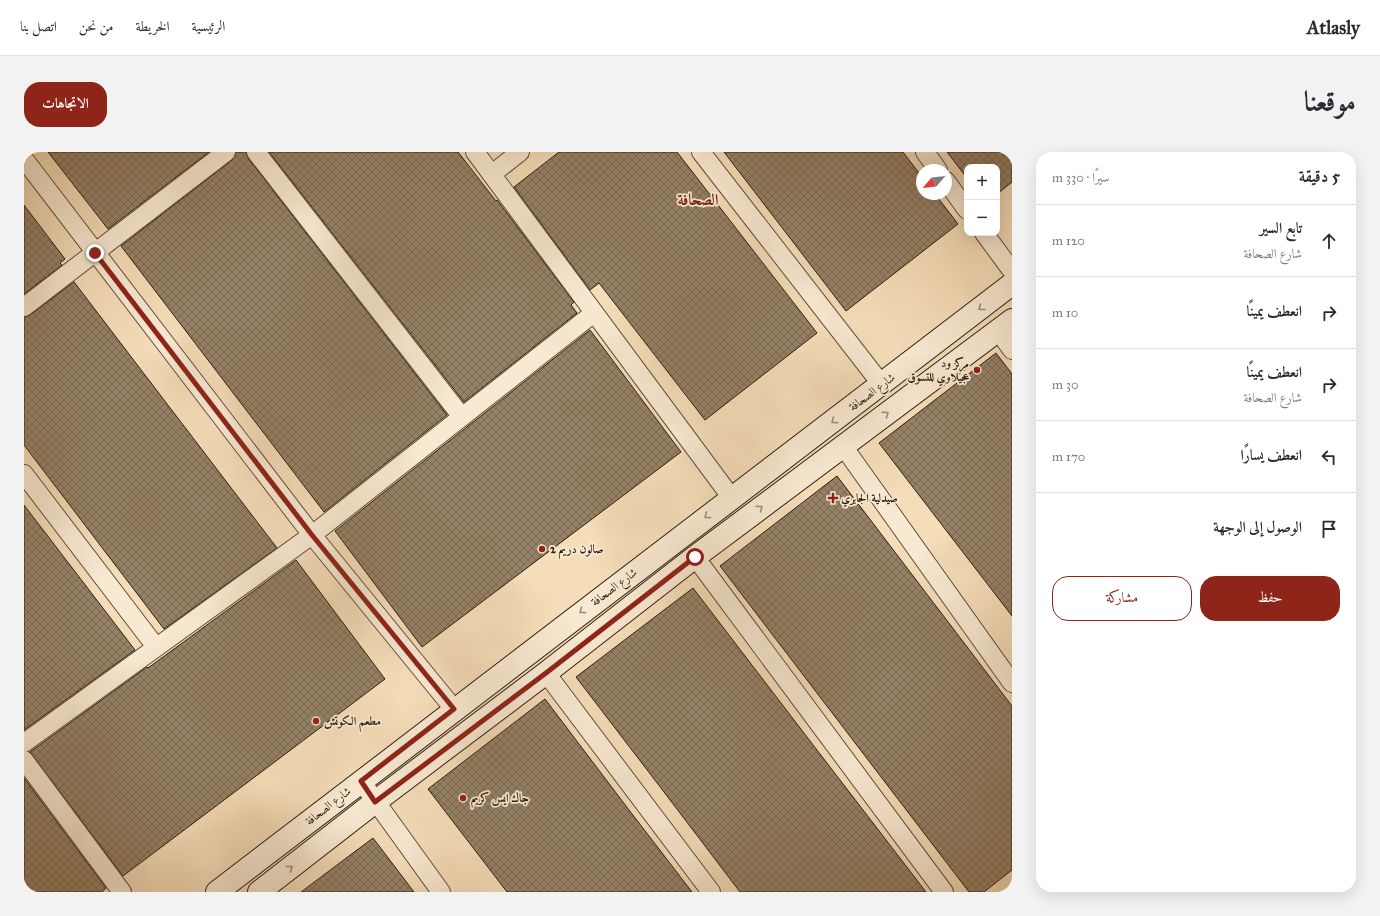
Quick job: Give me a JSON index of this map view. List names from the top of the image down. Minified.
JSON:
{"streets":{"main road":["شارع الصحافة"]},"districts":["الصحافة"],"places":{"other":["مركز ود عجيلاوي للتسوق","صالون دريم 2","مطعم الكوتش","جاك ايس كريم"],"health":["صيدلية الجابري"]},"north":"bottom left","page":{"header":"Atlasly","nav":["الرئيسية","الخريطة","من نحن","اتصل بنا"],"title":"موقعنا","buttons":["الاتجاهات",["حفظ","مشاركة"]],"heading":["5 دقيقة","سيرًا · 330 m"],"map_buttons":["+","−"],"list":[["تابع السير","شارع الصحافة","120 m"],["انعطف يمينًا","10 m"],["انعطف يمينًا","شارع الصحافة","30 m"],["انعطف يسارًا","170 m"],"الوصول إلى الوجهة"]}}
